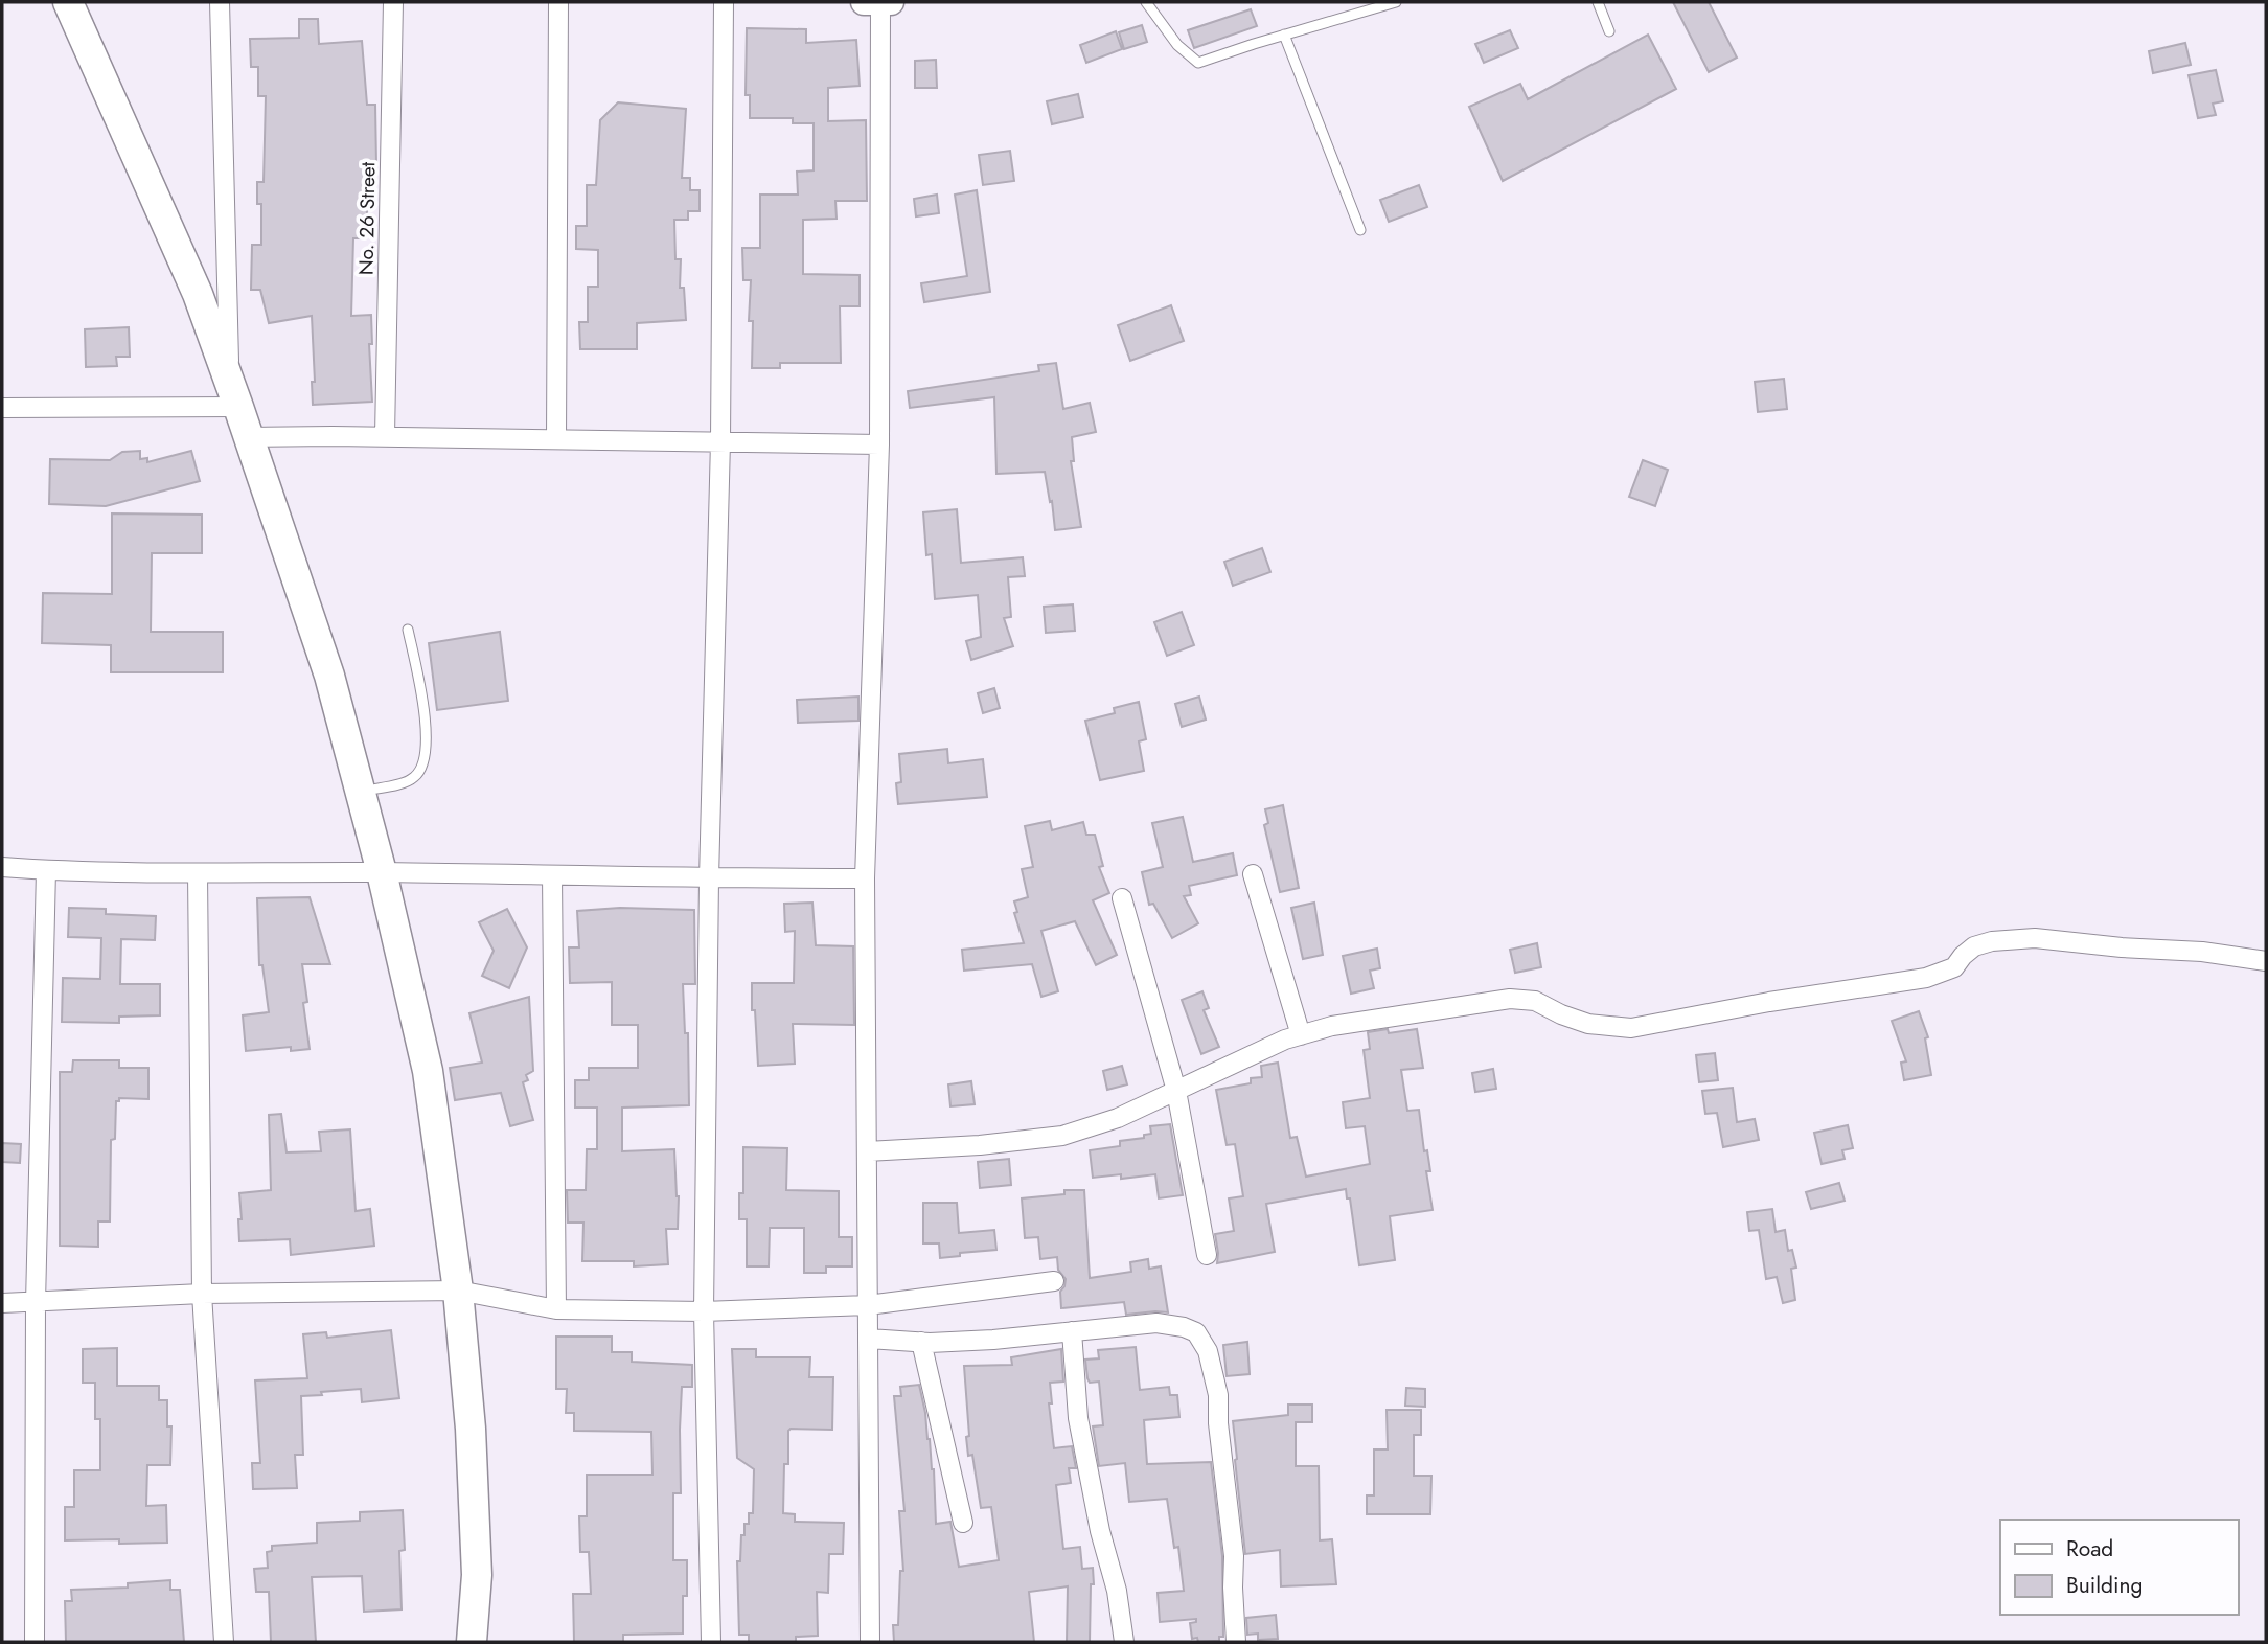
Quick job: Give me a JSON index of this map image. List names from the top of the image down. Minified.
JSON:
{"streets":{"street":["No. 26 Street"]},"legend":["Road","Building"]}
